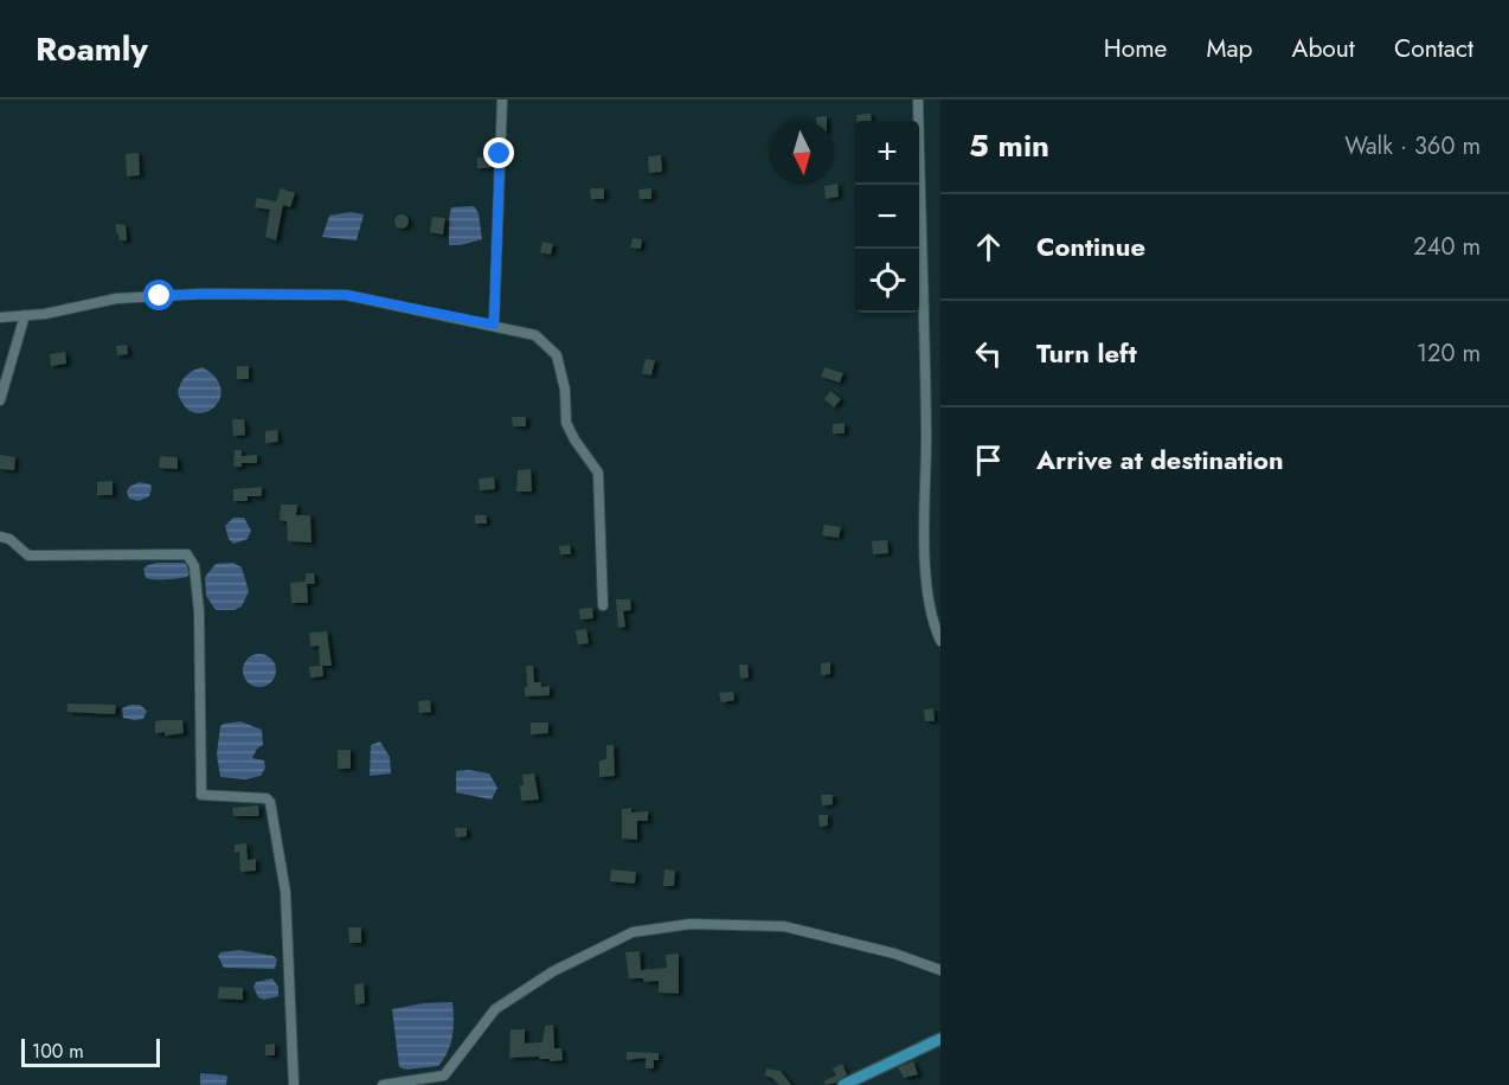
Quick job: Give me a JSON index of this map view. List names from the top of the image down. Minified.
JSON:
{"scale_bar":"100 m","north":"bottom","page":{"header":"Roamly","nav":["Home","Map","About","Contact"],"heading":["5 min","Walk · 360 m"],"map_buttons":["+","−"],"list":[["Continue","240 m"],["Turn left","120 m"],"Arrive at destination"],"scale":"100 m"}}
